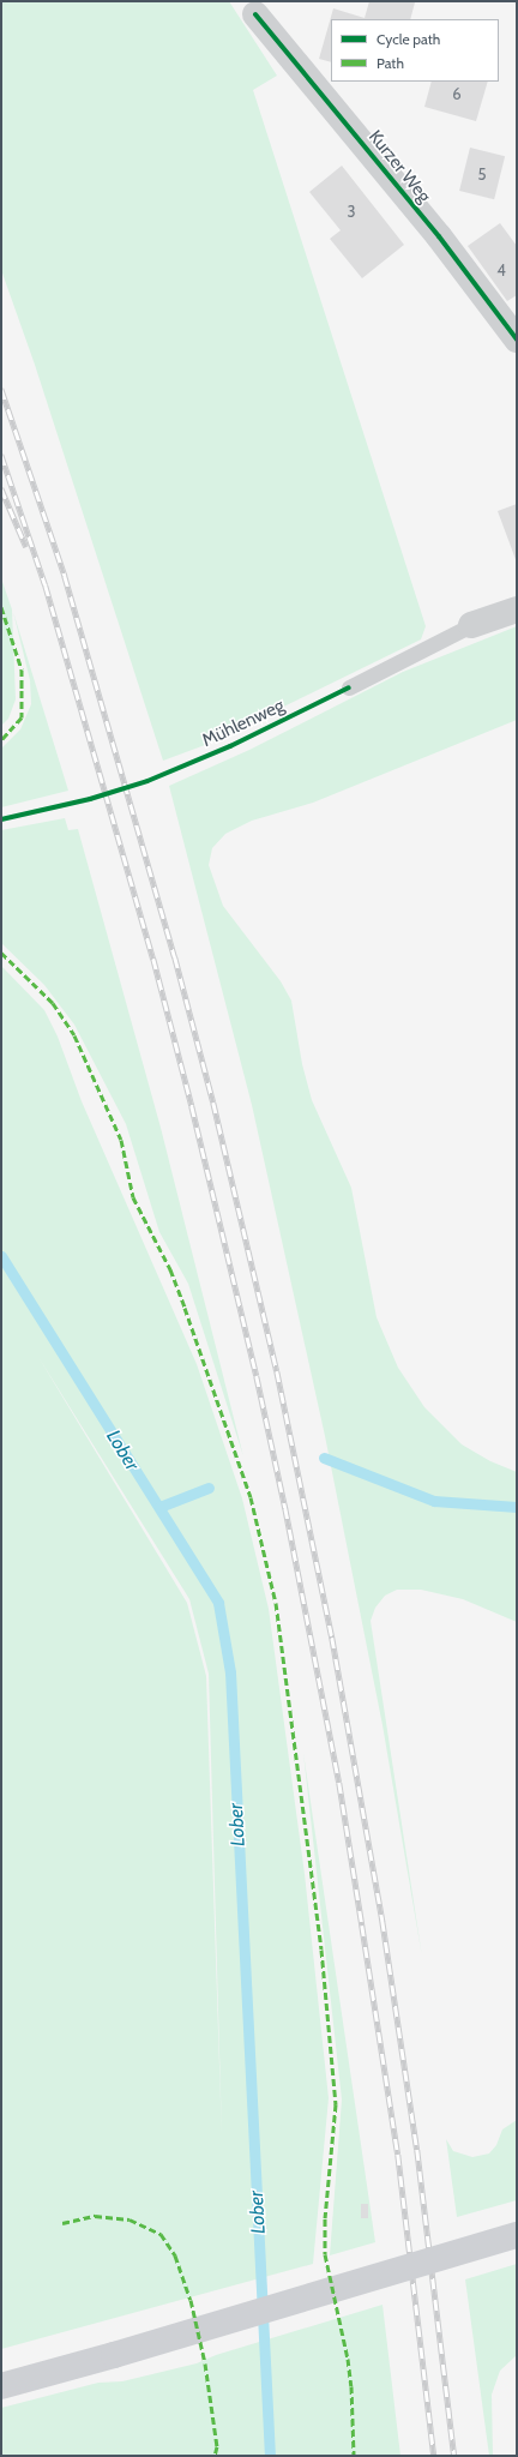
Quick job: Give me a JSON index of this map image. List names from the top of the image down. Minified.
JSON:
{"streets":{"street":["Kurzer Weg"],"cycle path":["Mühlenweg"]},"water":["Lober"],"house_numbers":["6","5","3","4"],"legend":["Cycle path","Path"]}
